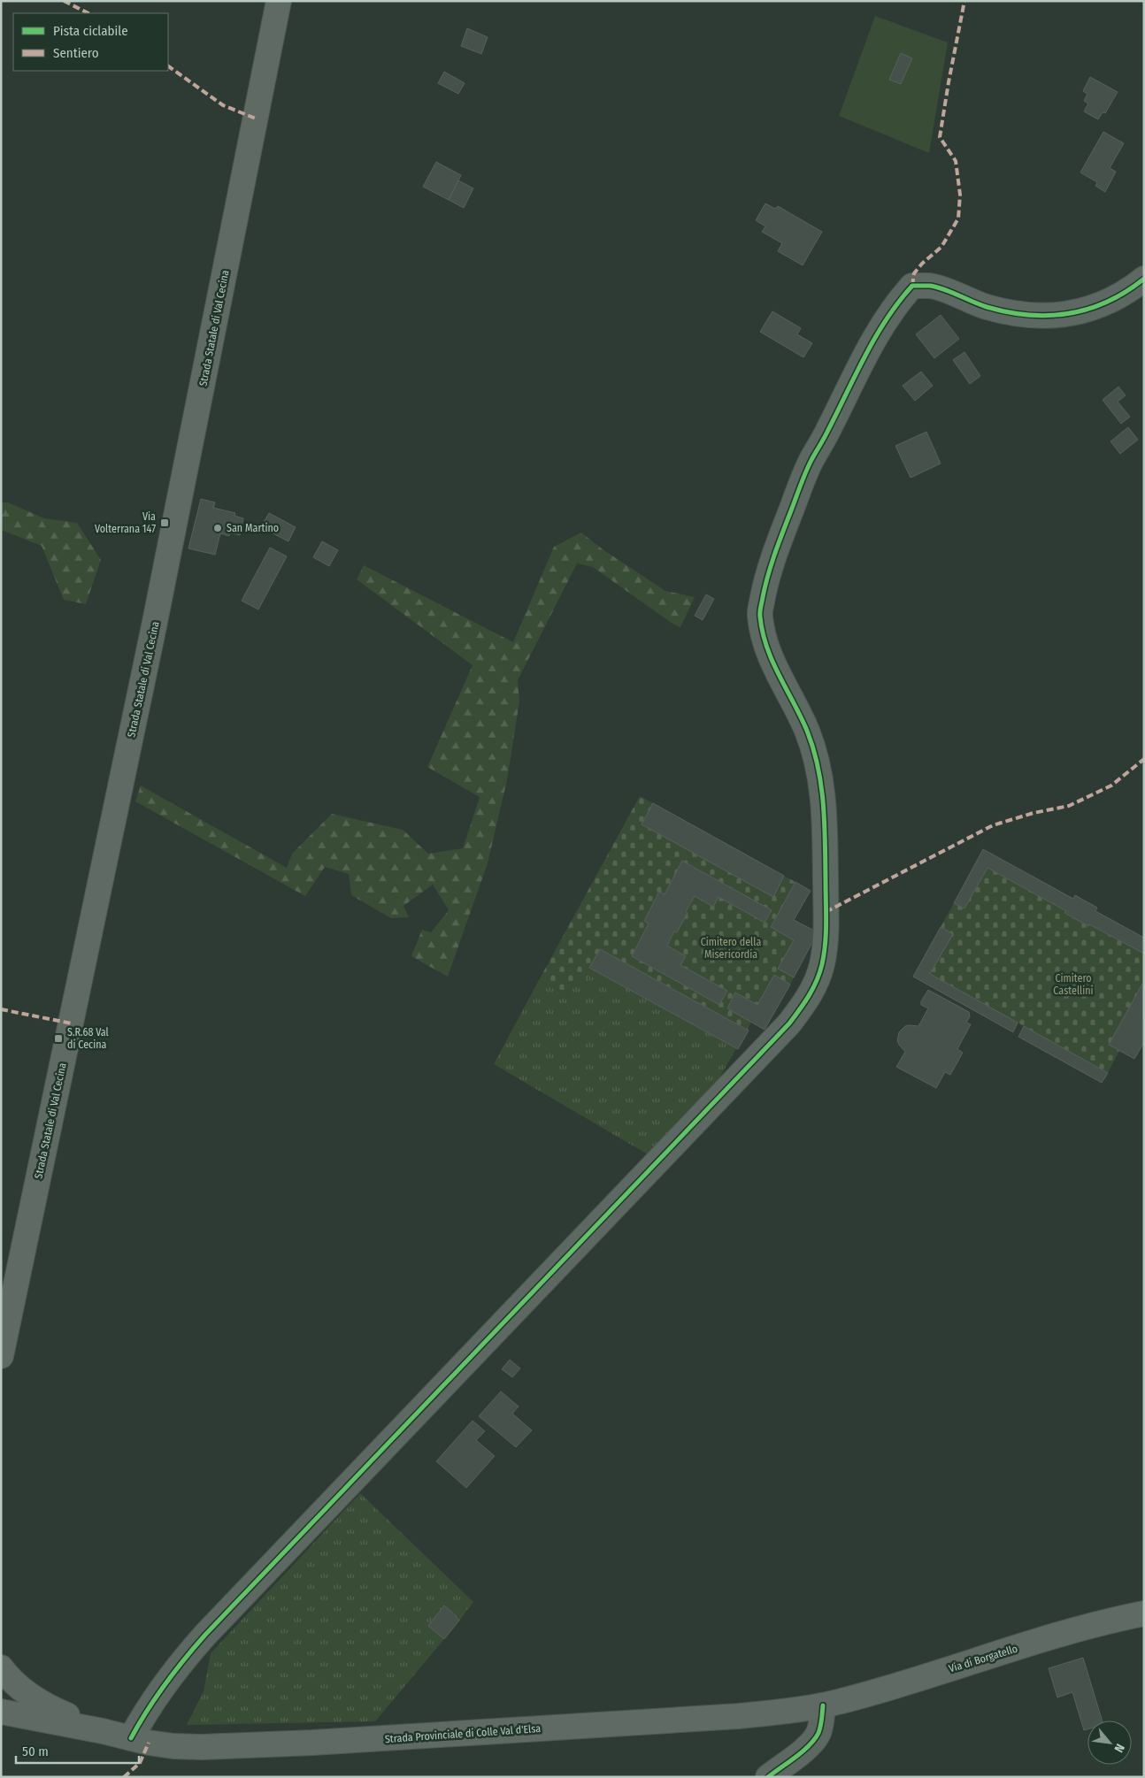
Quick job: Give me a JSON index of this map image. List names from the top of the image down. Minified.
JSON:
{"streets":{"main road":["Strada Statale di Val Cecina","Via di Borgatello","Strada Provinciale di Colle Val d'Elsa"]},"crossings":[["Via di Borgatello","Strada Provinciale di Colle Val d'Elsa"]],"parks":["Cimitero della Misericordia","Cimitero Castellini"],"places":{"transit":["Via Volterrana 147","S.R.68 Val di Cecina"],"other":["San Martino"]},"legend":["Pista ciclabile","Sentiero"],"scale_bar":"50 m","north":"bottom right"}
